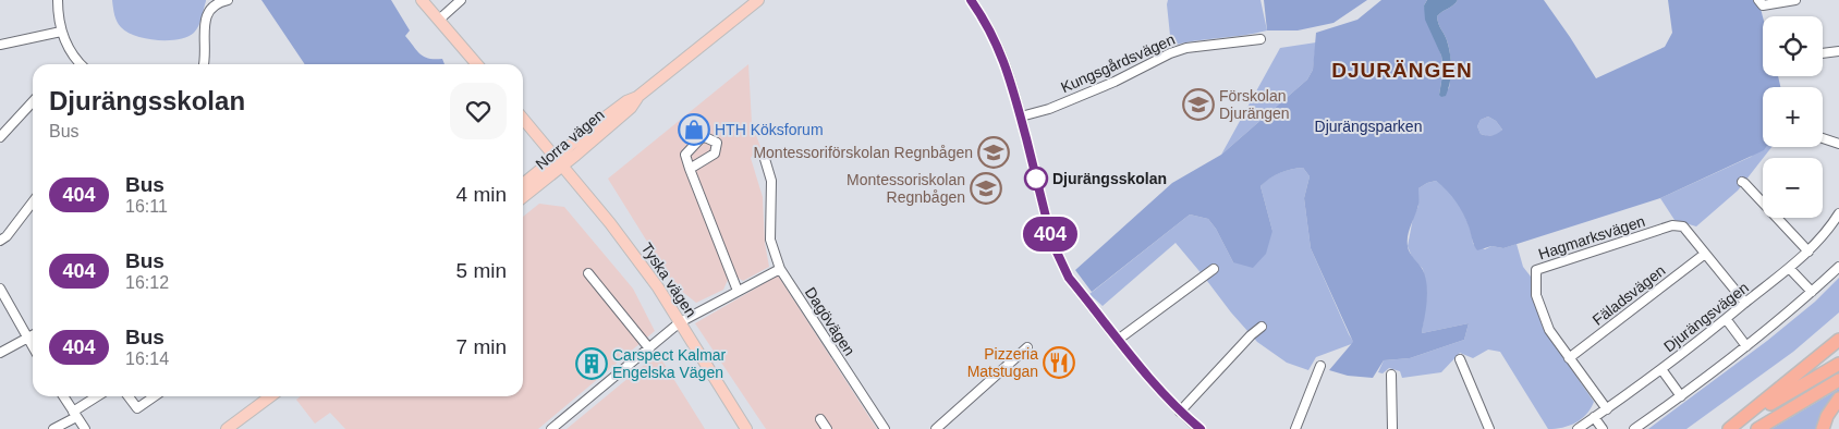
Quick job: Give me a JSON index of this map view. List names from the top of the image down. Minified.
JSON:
{"streets":{"main road":["Norra vägen","Tyska vägen"],"street":["Kungsgårdsvägen","Hagmarksvägen","Fäladsvägen","Djurängsvägen","Dagövägen"]},"crossings":[["Norra vägen","Tyska vägen"],["Hagmarksvägen","Fäladsvägen"],["Hagmarksvägen","Djurängsvägen"]],"districts":["DJURÄNGEN"],"parks":["Djurängsparken"],"places":{"school or university":["Förskolan Djurängen","Montessoriförskolan Regnbågen","Montessoriskolan Regnbågen"],"shop":["HTH Köksforum"],"other":["Djurängsskolan"],"restaurant":["Pizzeria Matstugan"],"building":["Carspect Kalmar Engelska Vägen"]},"lines":["bus line 404"],"page":{"on_map":"404","map_buttons":["+","−"],"heading":["Djurängsskolan","Bus"],"list":[{"mark":"404","name":"Bus","note":"16:11","value":"4 min"},{"mark":"404","name":"Bus","note":"16:12","value":"5 min"},{"mark":"404","name":"Bus","note":"16:14","value":"7 min"}]}}
